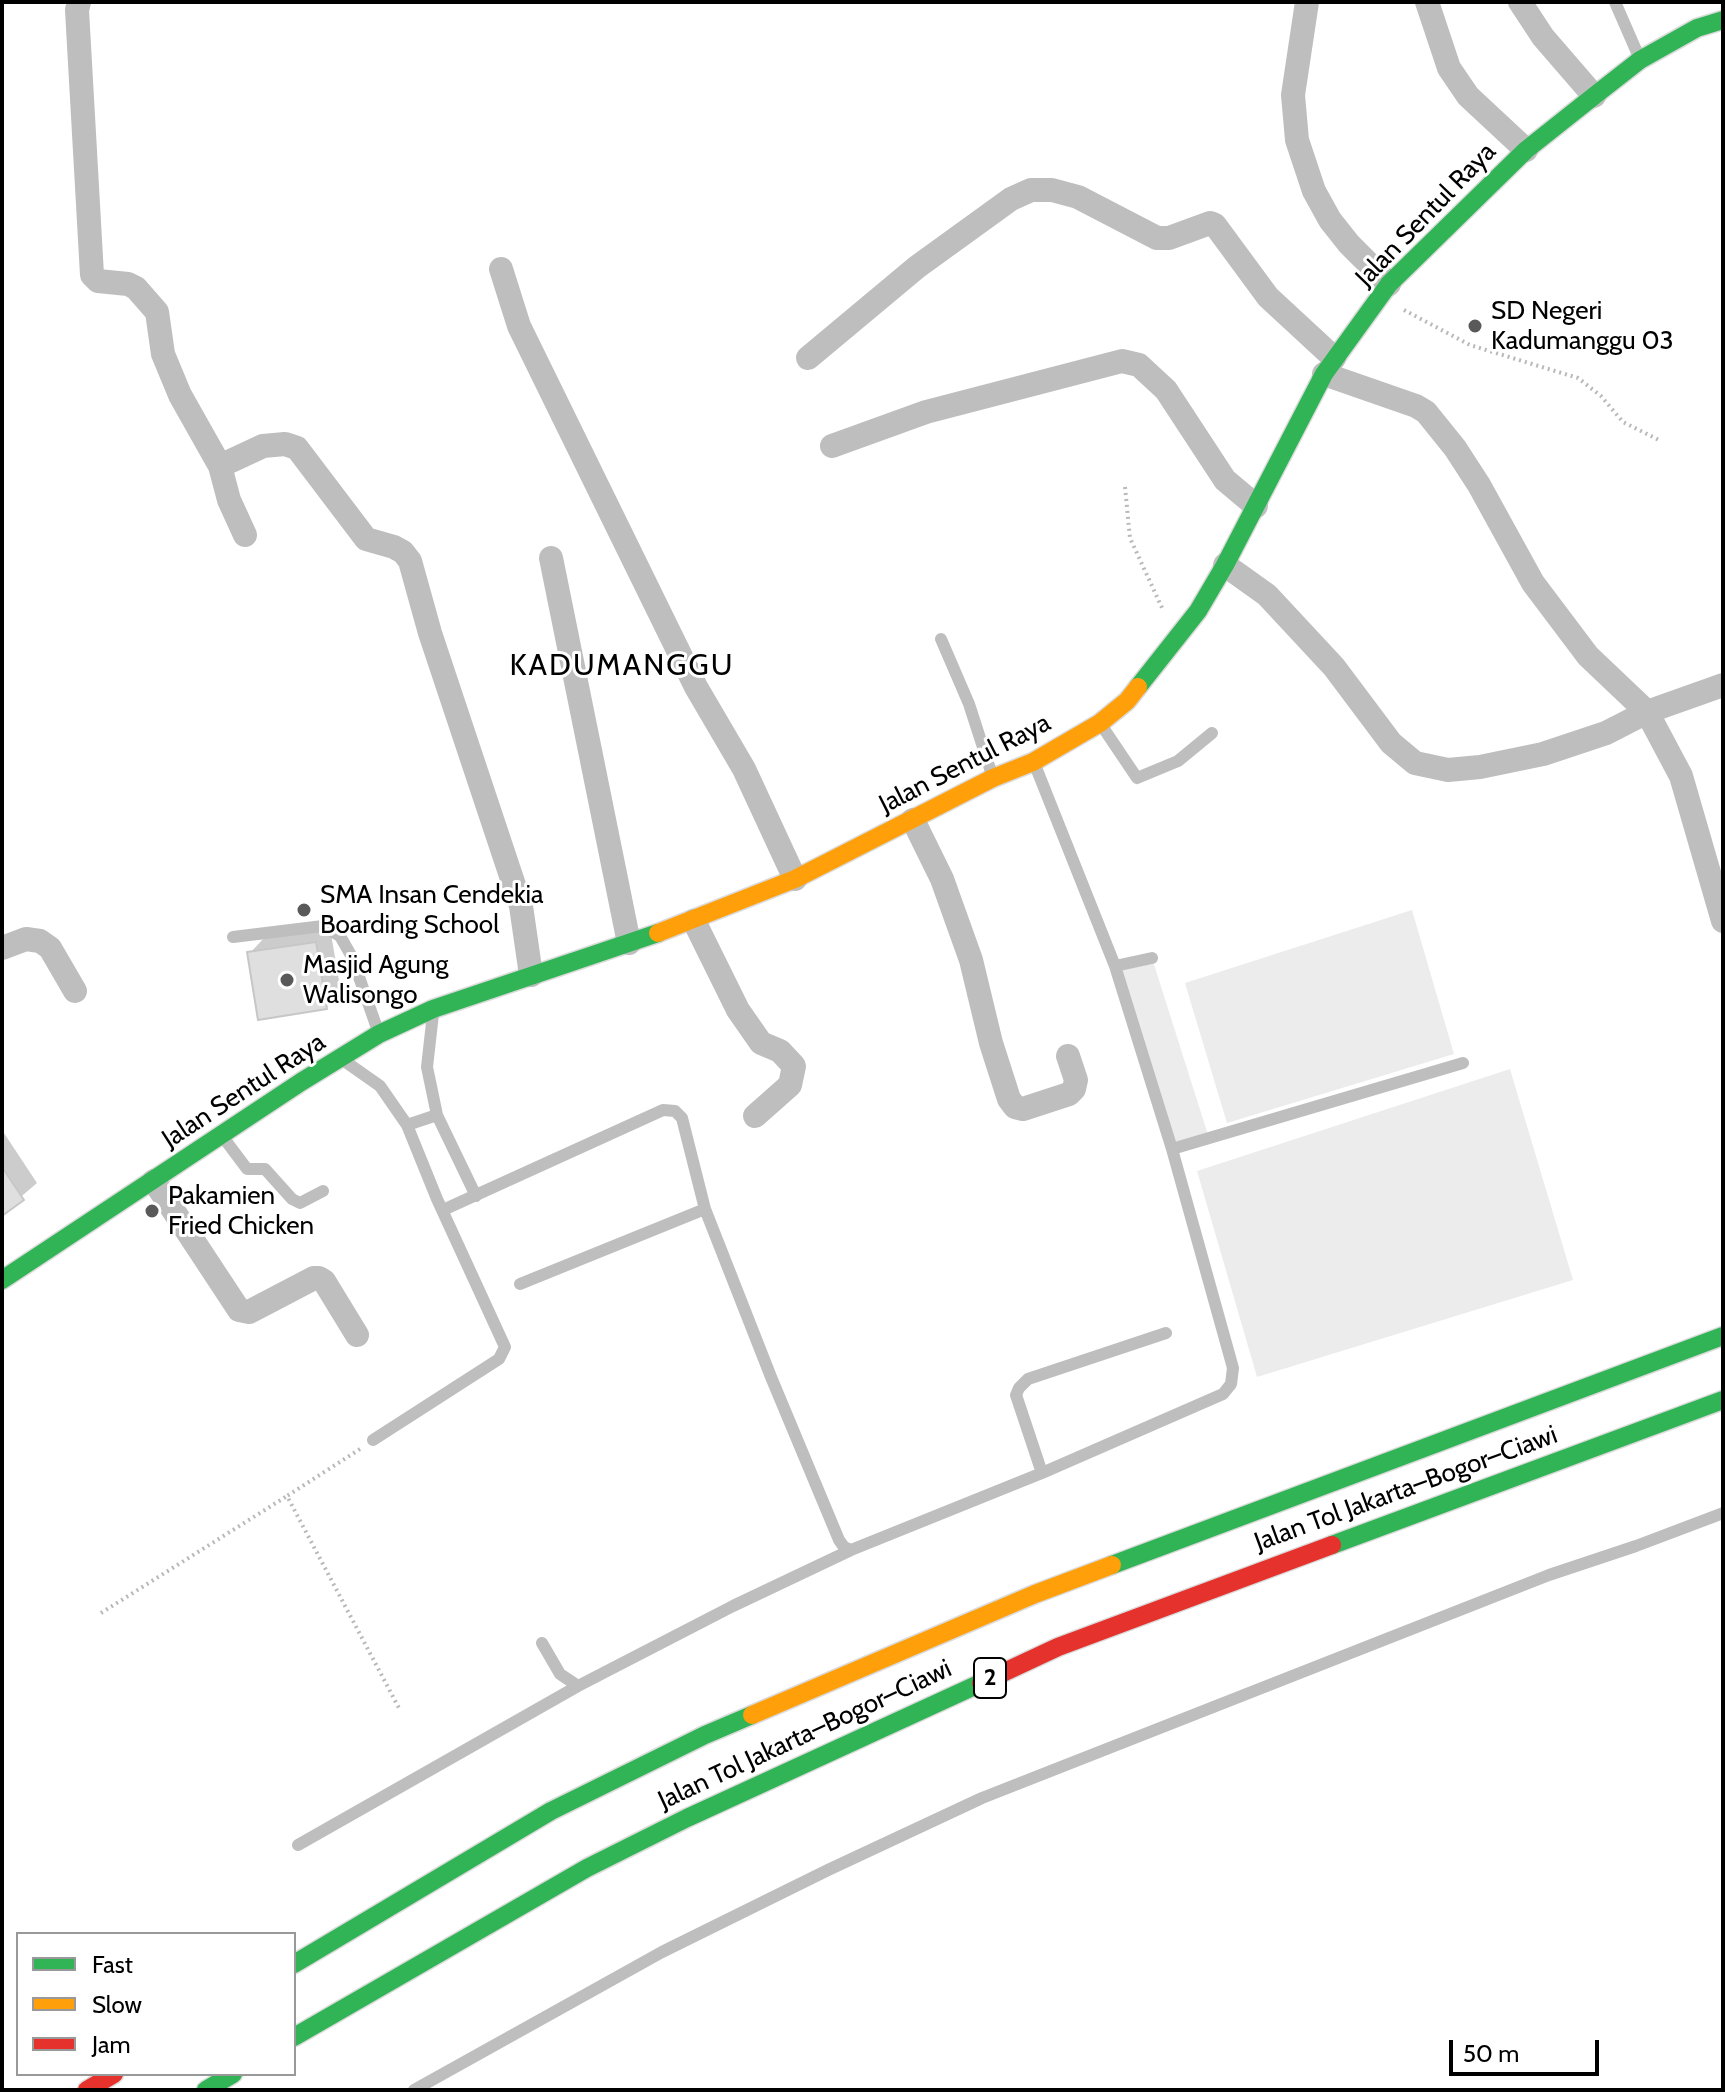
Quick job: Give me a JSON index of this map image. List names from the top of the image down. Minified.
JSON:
{"streets":{"main road":["Jalan Sentul Raya","Jalan Tol Jakarta–Bogor–Ciawi","2"]},"districts":["KADUMANGGU"],"places":["SD Negeri Kadumanggu 03","SMA Insan Cendekia Boarding School","Masjid Agung Walisongo","Pakamien Fried Chicken"],"legend":["Fast","Slow","Jam"],"scale_bar":"50 m"}
